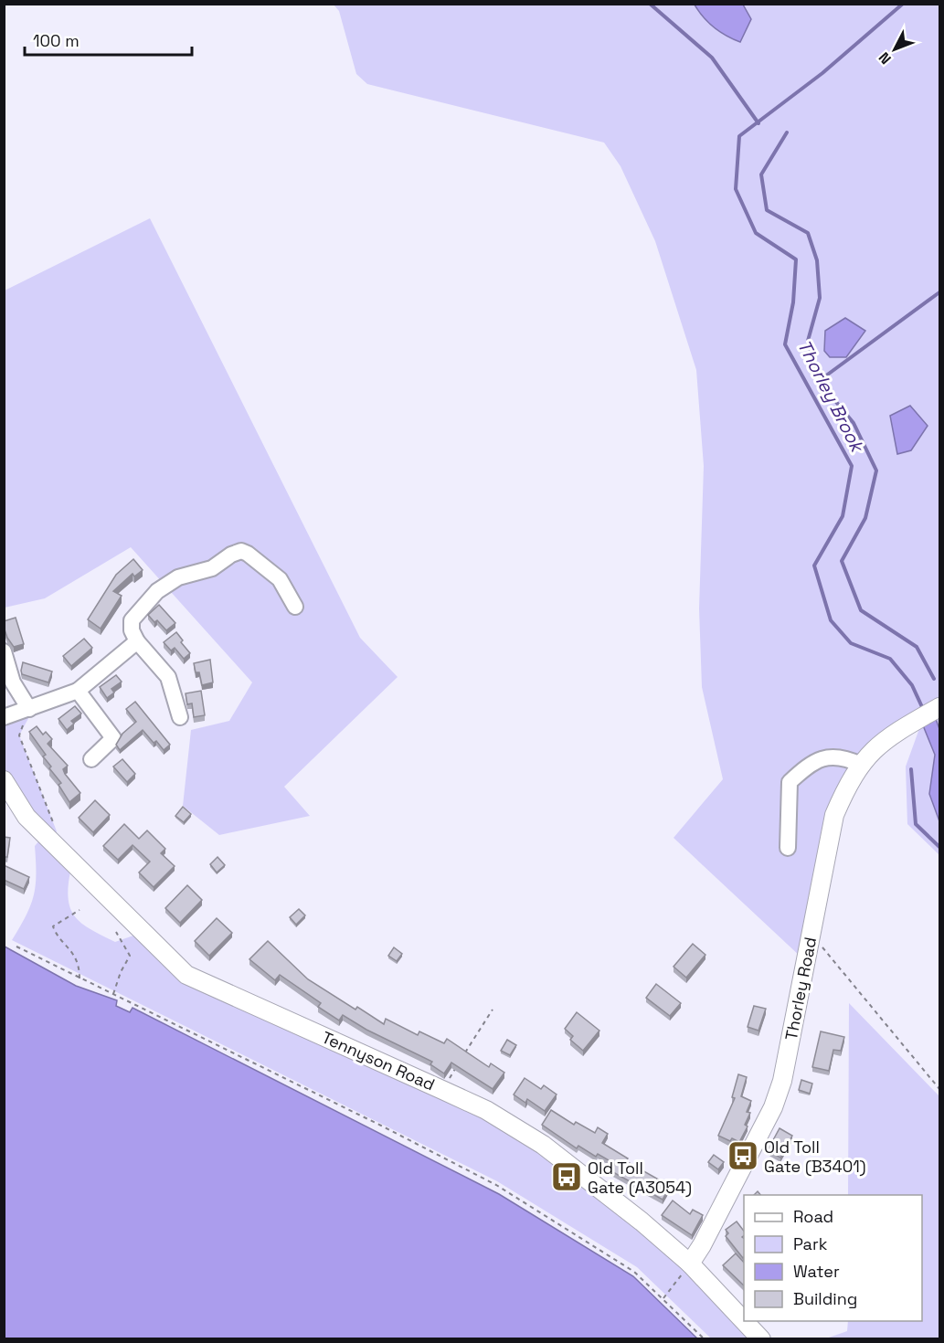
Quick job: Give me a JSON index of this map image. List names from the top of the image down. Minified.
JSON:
{"streets":{"main road":["Thorley Road","Tennyson Road"]},"crossings":[["Thorley Road","Tennyson Road"]],"water":["Thorley Brook"],"places":{"bus stop":["Old Toll Gate (B3401)","Old Toll Gate (A3054)"]},"legend":["Road","Park","Water","Building"],"scale_bar":"100 m","north":"bottom left"}
